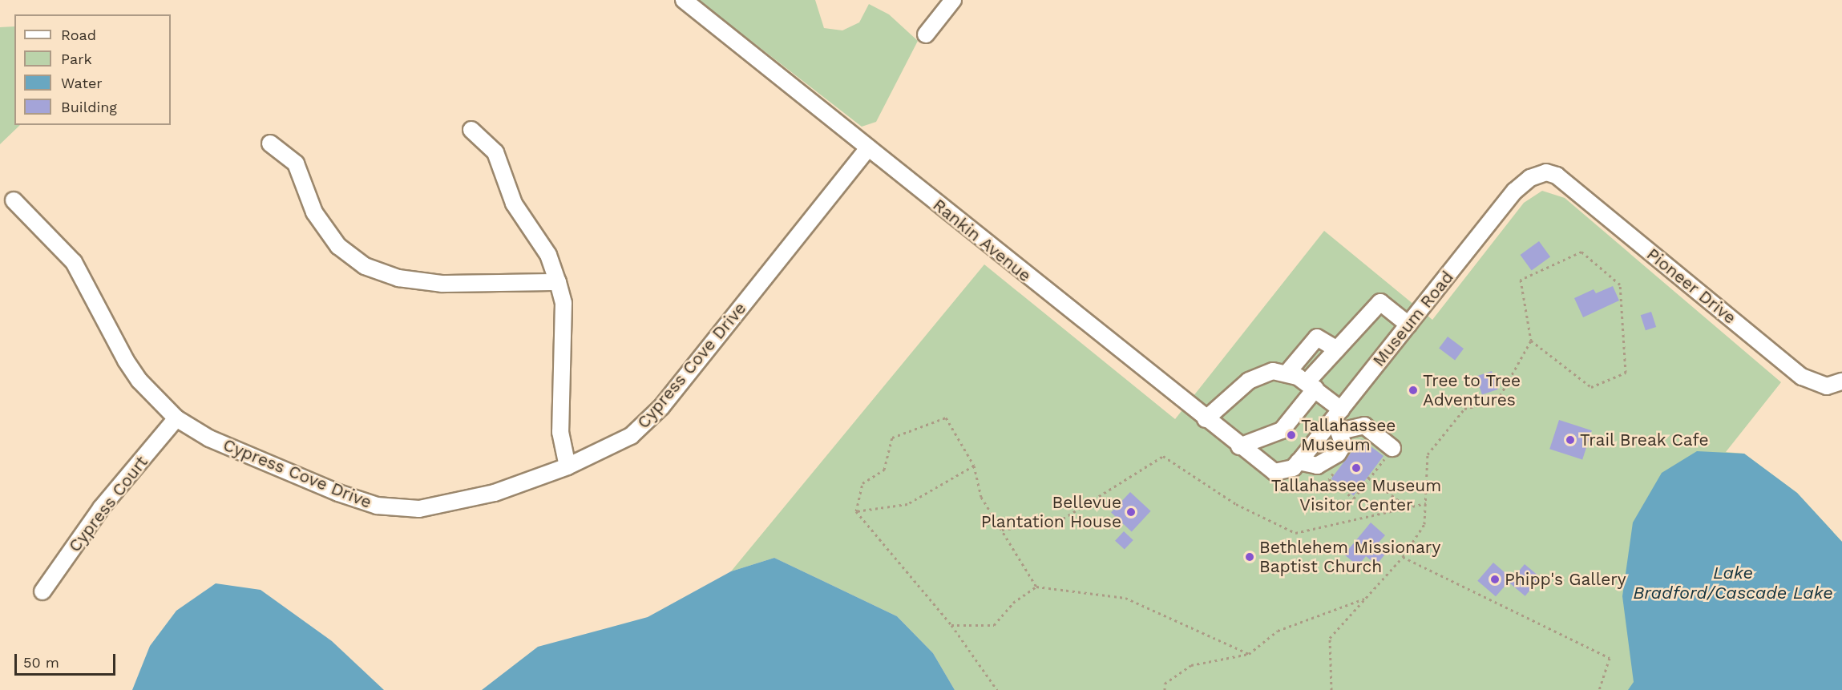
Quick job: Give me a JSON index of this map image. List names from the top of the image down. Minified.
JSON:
{"streets":{"street":["Rankin Avenue","Pioneer Drive","Museum Road","Cypress Cove Drive","Cypress Court"]},"crossings":[["Rankin Avenue","Museum Road"],["Rankin Avenue","Cypress Cove Drive"],["Pioneer Drive","Museum Road"],["Cypress Cove Drive","Cypress Court"]],"water":["Lake Bradford/Cascade Lake"],"places":["Tree to Tree Adventures","Tallahassee Museum","Trail Break Cafe","Tallahassee Museum Visitor Center","Bellevue Plantation House","Bethlehem Missionary Baptist Church","Phipp's Gallery"],"legend":["Road","Park","Water","Building"],"scale_bar":"50 m"}
